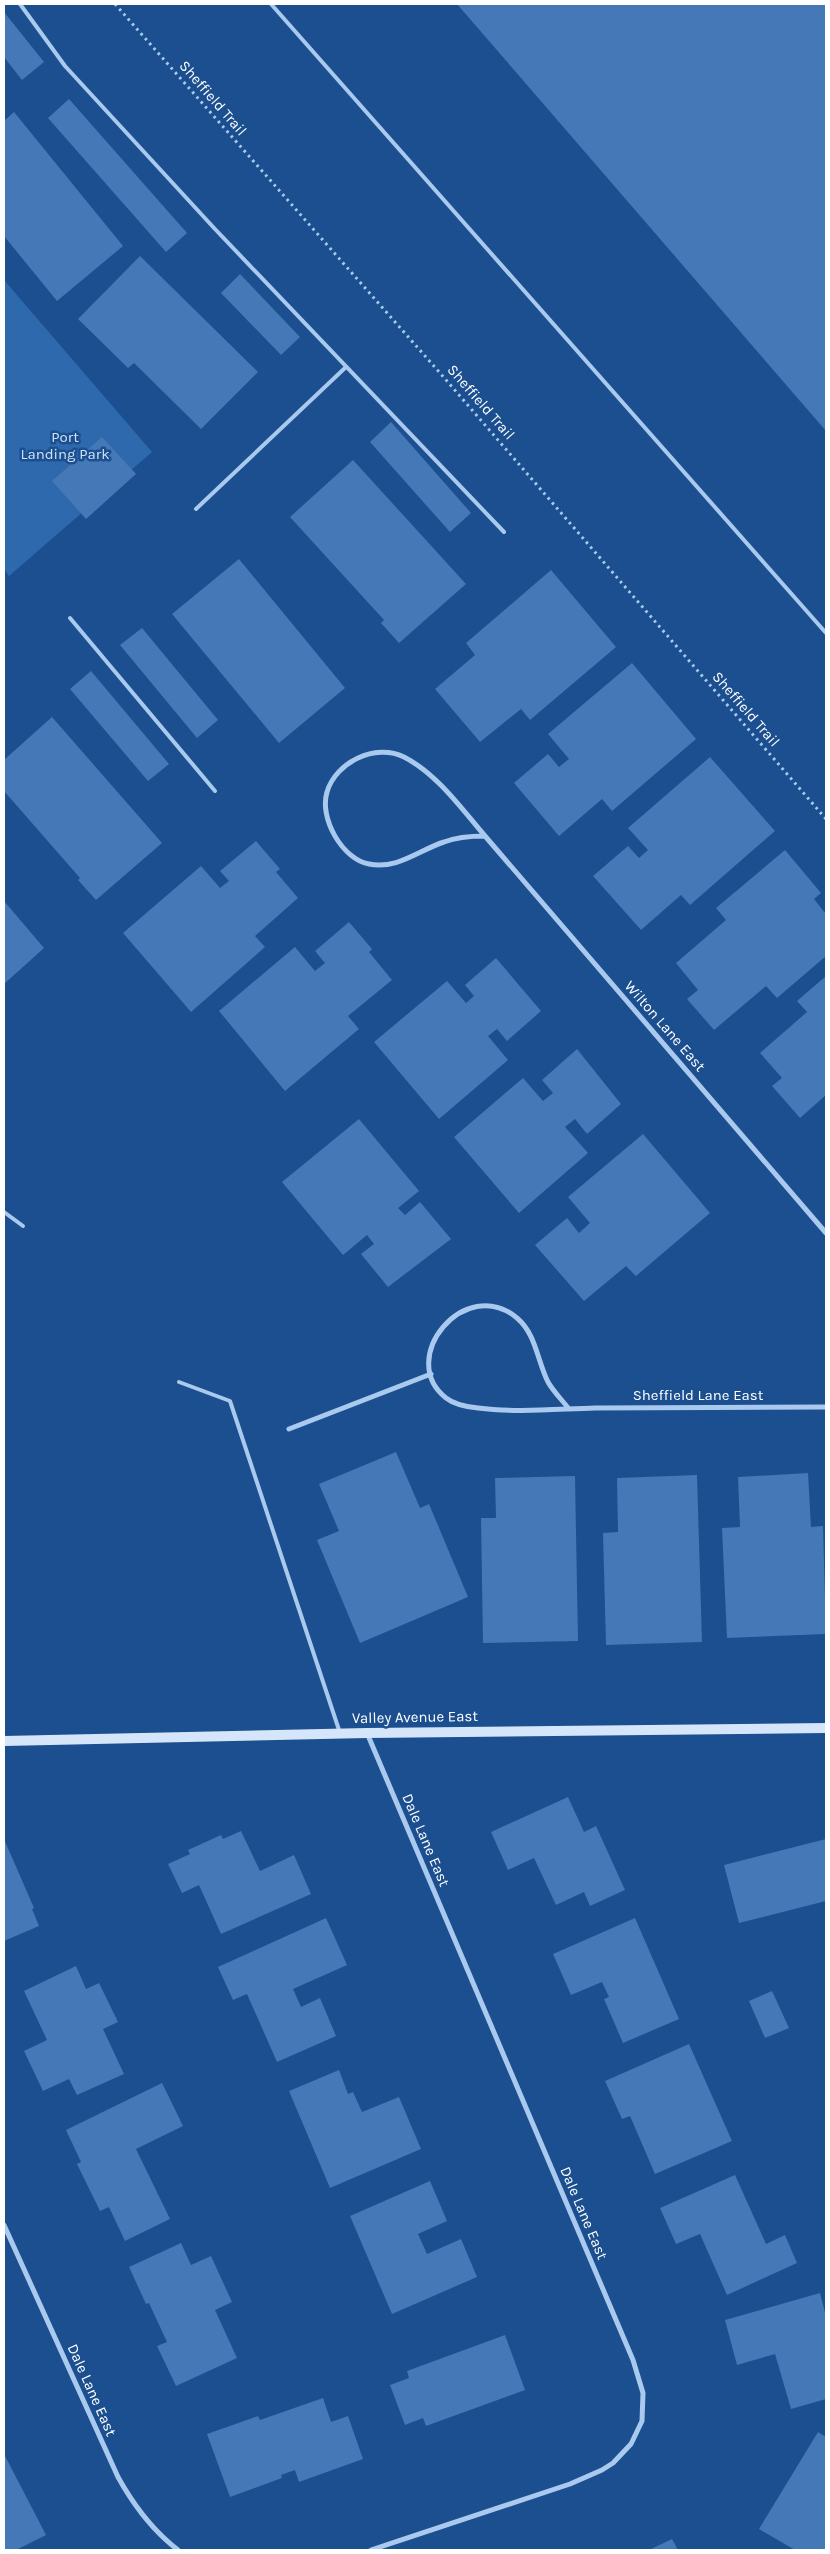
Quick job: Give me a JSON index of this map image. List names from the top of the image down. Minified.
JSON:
{"streets":{"main road":["Valley Avenue East"],"street":["Wilton Lane East","Sheffield Lane East","Dale Lane East"],"path":["Sheffield Trail"]},"crossings":[["Valley Avenue East","Dale Lane East"]],"parks":["Port Landing Park"]}
